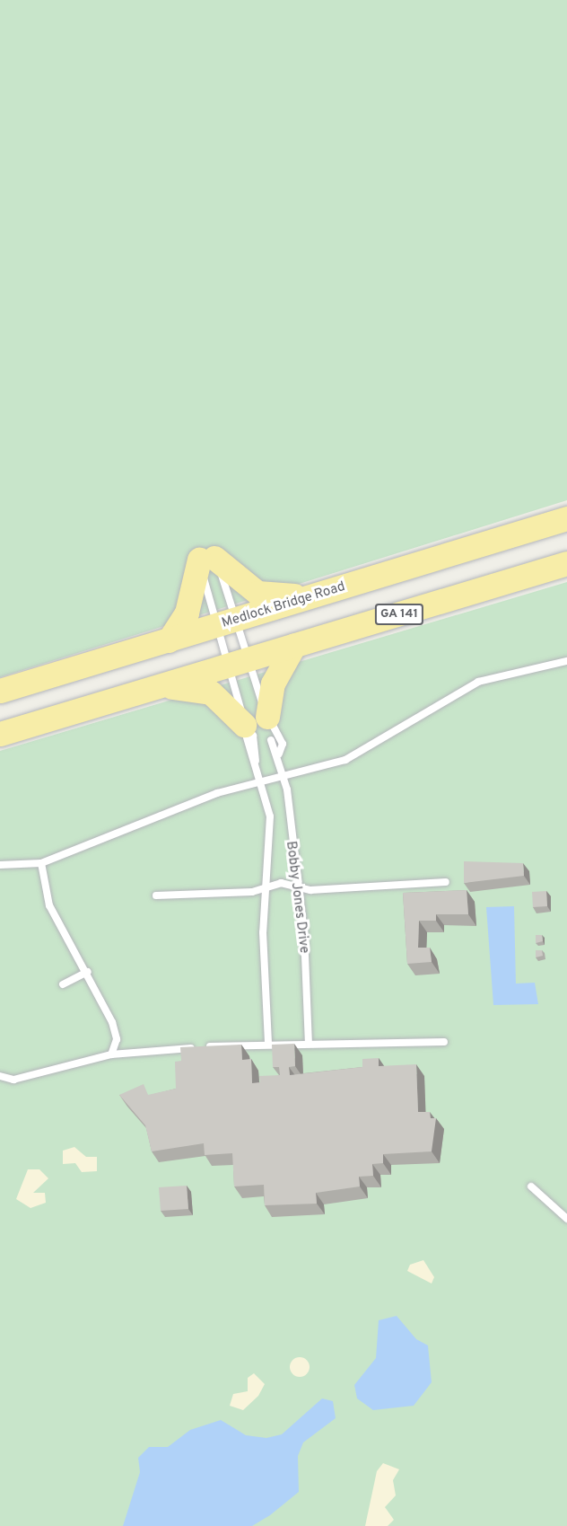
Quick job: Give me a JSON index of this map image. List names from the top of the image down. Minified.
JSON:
{"streets":{"highway":["Medlock Bridge Road","GA 141"],"lane":["Bobby Jones Drive"]},"crossings":[["Medlock Bridge Road","Bobby Jones Drive"],["GA 141","Bobby Jones Drive"]]}
